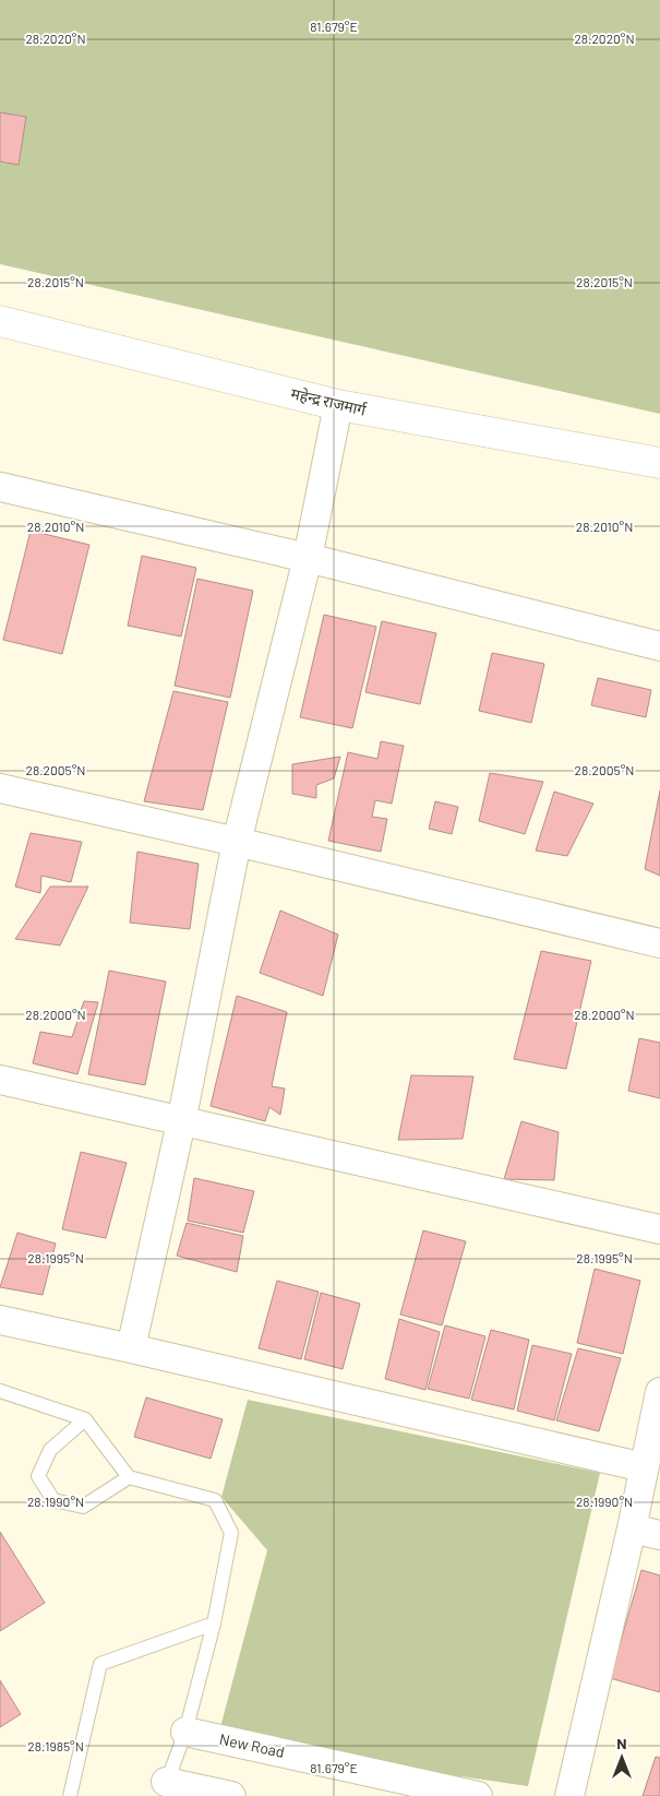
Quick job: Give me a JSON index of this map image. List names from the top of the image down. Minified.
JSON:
{"streets":{"highway":["महेन्द्र राजमार्ग"],"street":["New Road"]},"north":"top","coordinates":["81.679°E","28.2020°N","28.2015°N","28.2010°N","28.2005°N","28.2000°N","28.1995°N","28.1990°N","28.1985°N"]}
